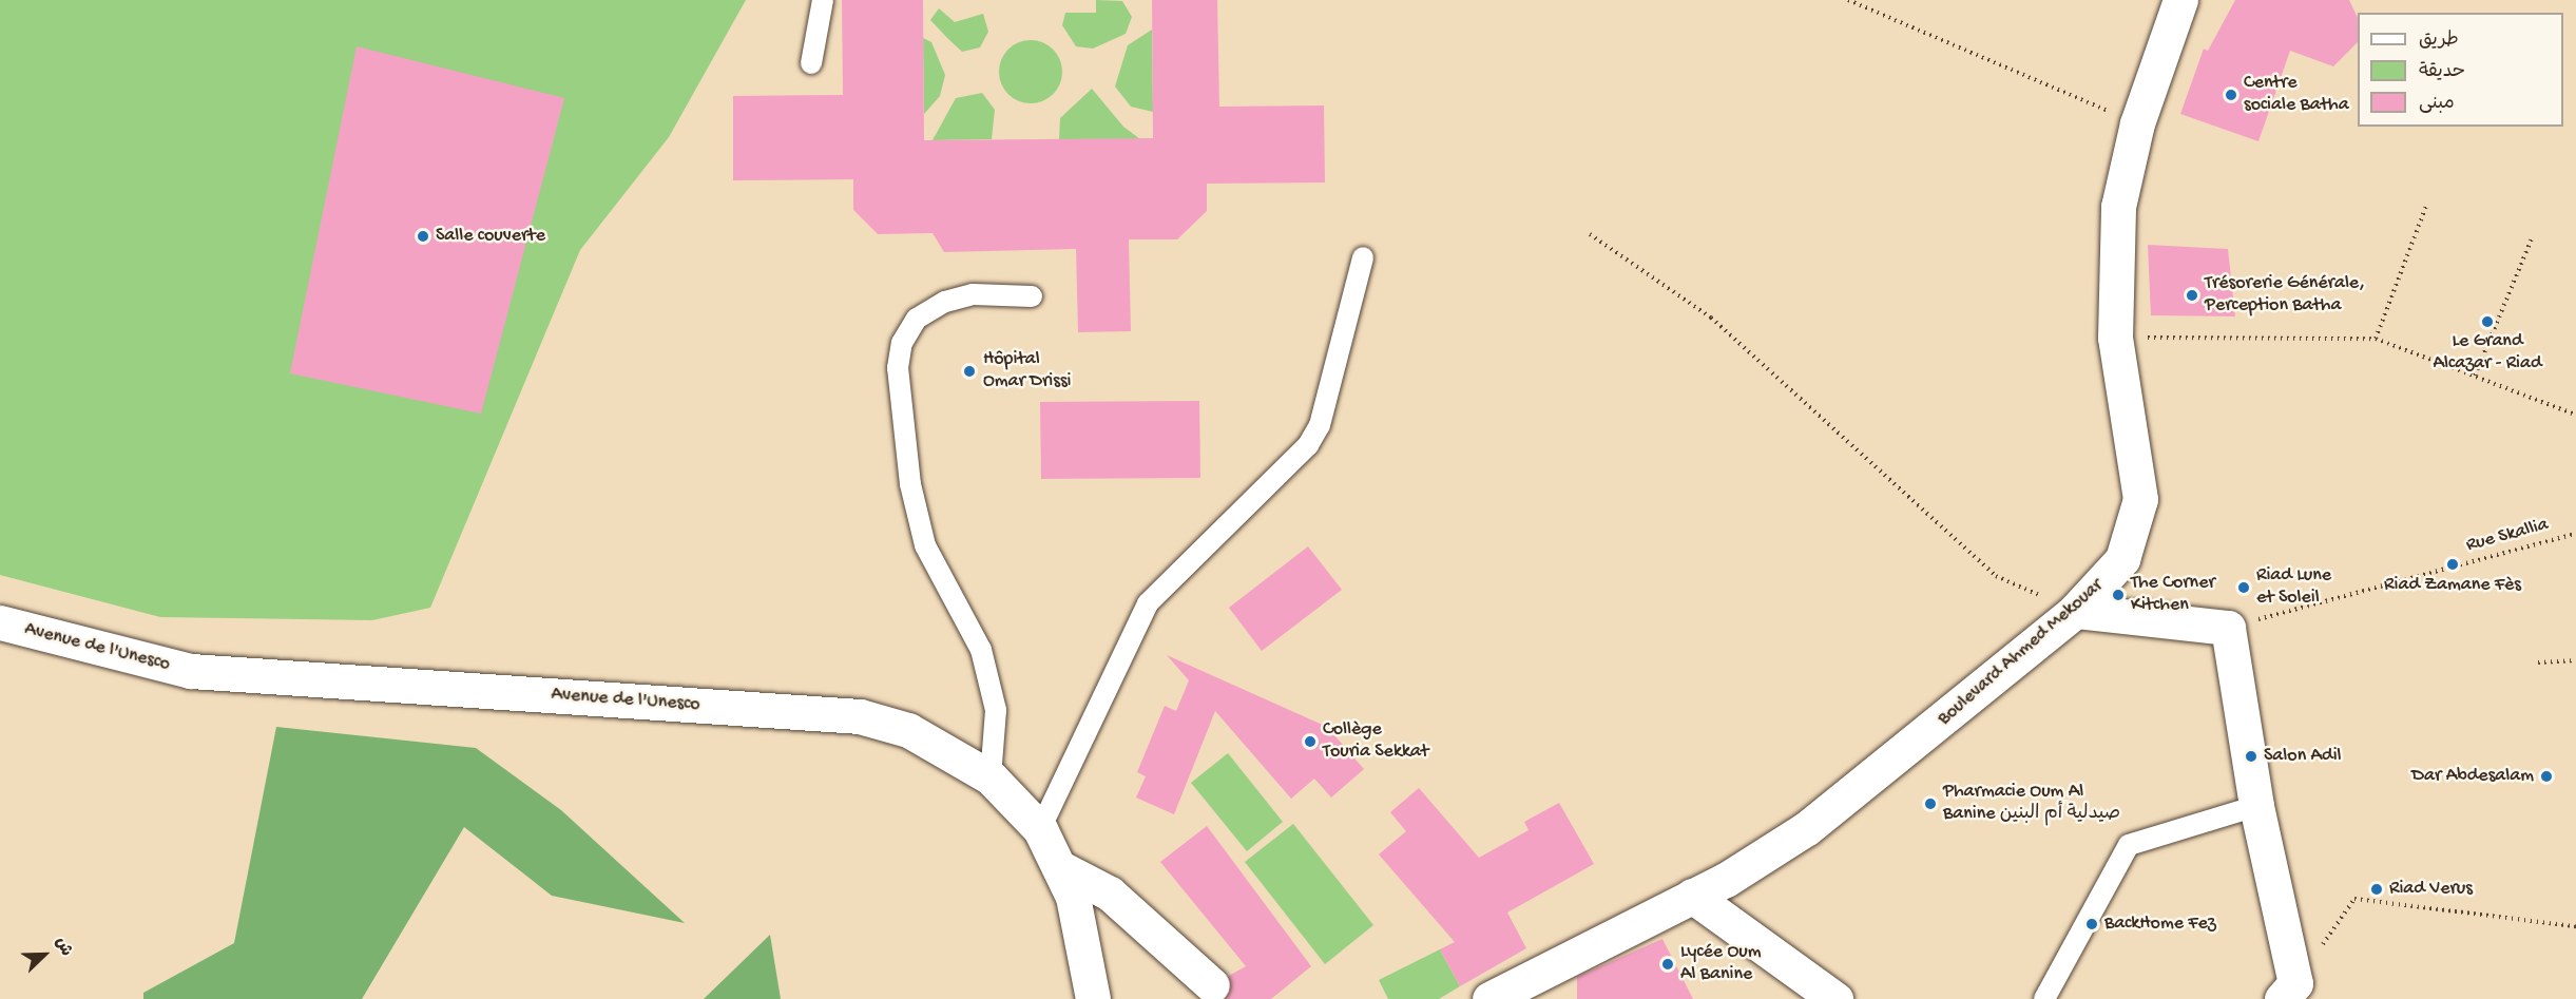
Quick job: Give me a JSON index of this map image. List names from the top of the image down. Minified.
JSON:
{"streets":{"street":["Avenue de l'Unesco","Boulevard Ahmed Mekouar"],"path":["Rue Skallia"]},"places":["Centre sociale Batha","Salle couverte","Trésorerie Générale, Perception Batha","Le Grand Alcazar - Riad","Hôpital Omar Drissi","Riad Zamane Fès","Riad Lune et Soleil","The Corner Kitchen","Collège Touria Sekkat","Salon Adil","Dar Abdesalam","Pharmacie Oum Al Banine صيدلية أم البنين","Riad Verus","BackHome Fez","Lycée Oum Al Banine"],"legend":["طريق","حديقة","مبنى"],"north":"top right"}
